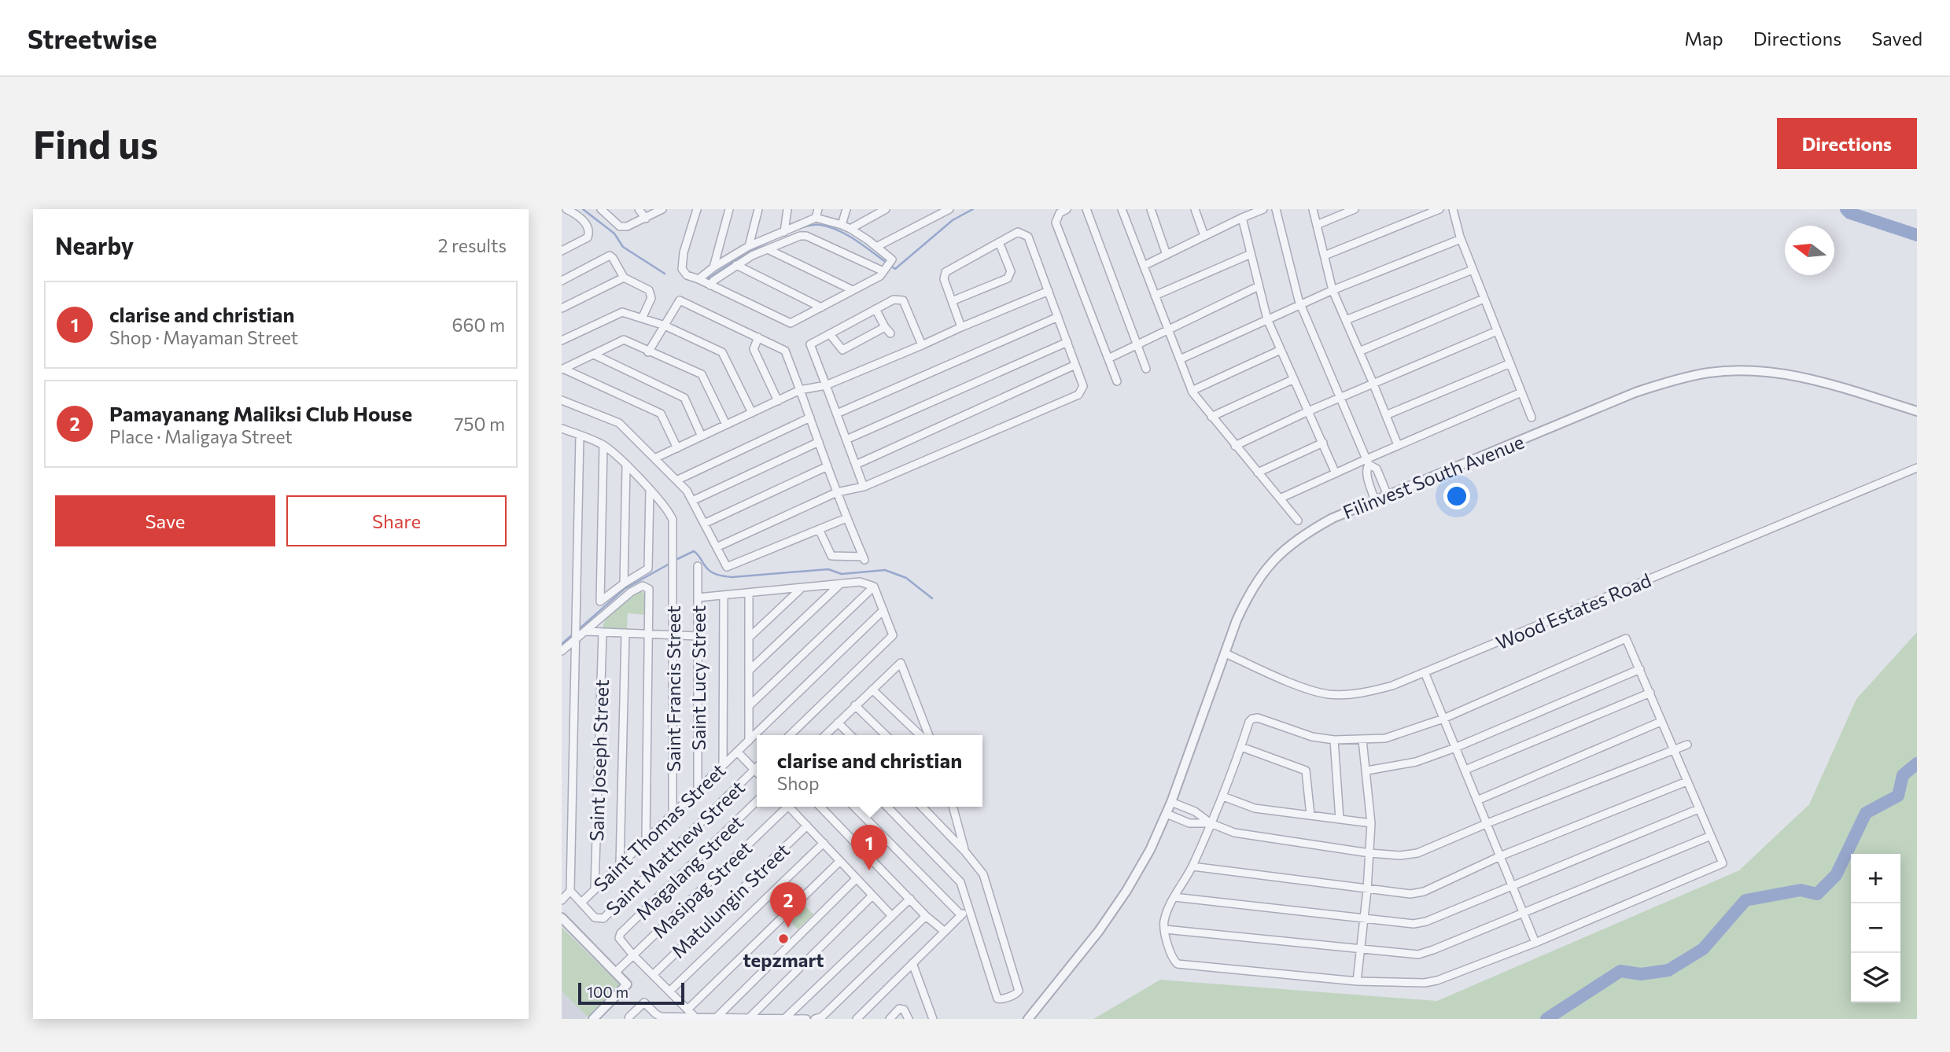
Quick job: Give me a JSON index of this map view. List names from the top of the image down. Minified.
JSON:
{"streets":{"street":["Filinvest South Avenue","Wood Estates Road","Saint Lucy Street","Saint Francis Street","Saint Joseph Street","Saint Thomas Street","Saint Matthew Street","Magalang Street","Masipag Street","Matulungin Street"]},"crossings":[["Filinvest South Avenue","Wood Estates Road"],["Saint Lucy Street","Saint Thomas Street"],["Saint Francis Street","Saint Thomas Street"],["Saint Joseph Street","Saint Thomas Street"],["Saint Thomas Street","Saint Matthew Street"],["Magalang Street","Masipag Street"]],"places":["tepzmart"],"scale_bar":"100 m","north":"left","page":{"header":"Streetwise","nav":["Map","Directions","Saved"],"buttons":["Directions",["Save","Share"]],"title":"Find us","heading":["Nearby","2 results"],"list":[{"mark":"1","name":"clarise and christian","note":"Shop · Mayaman Street","value":"660 m"},{"mark":"2","name":"Pamayanang Maliksi Club House","note":"Place · Maligaya Street","value":"750 m"}],"popup":["clarise and christian","Shop"],"pins":["1","2"],"map_buttons":["+","−"],"scale":"100 m"}}
